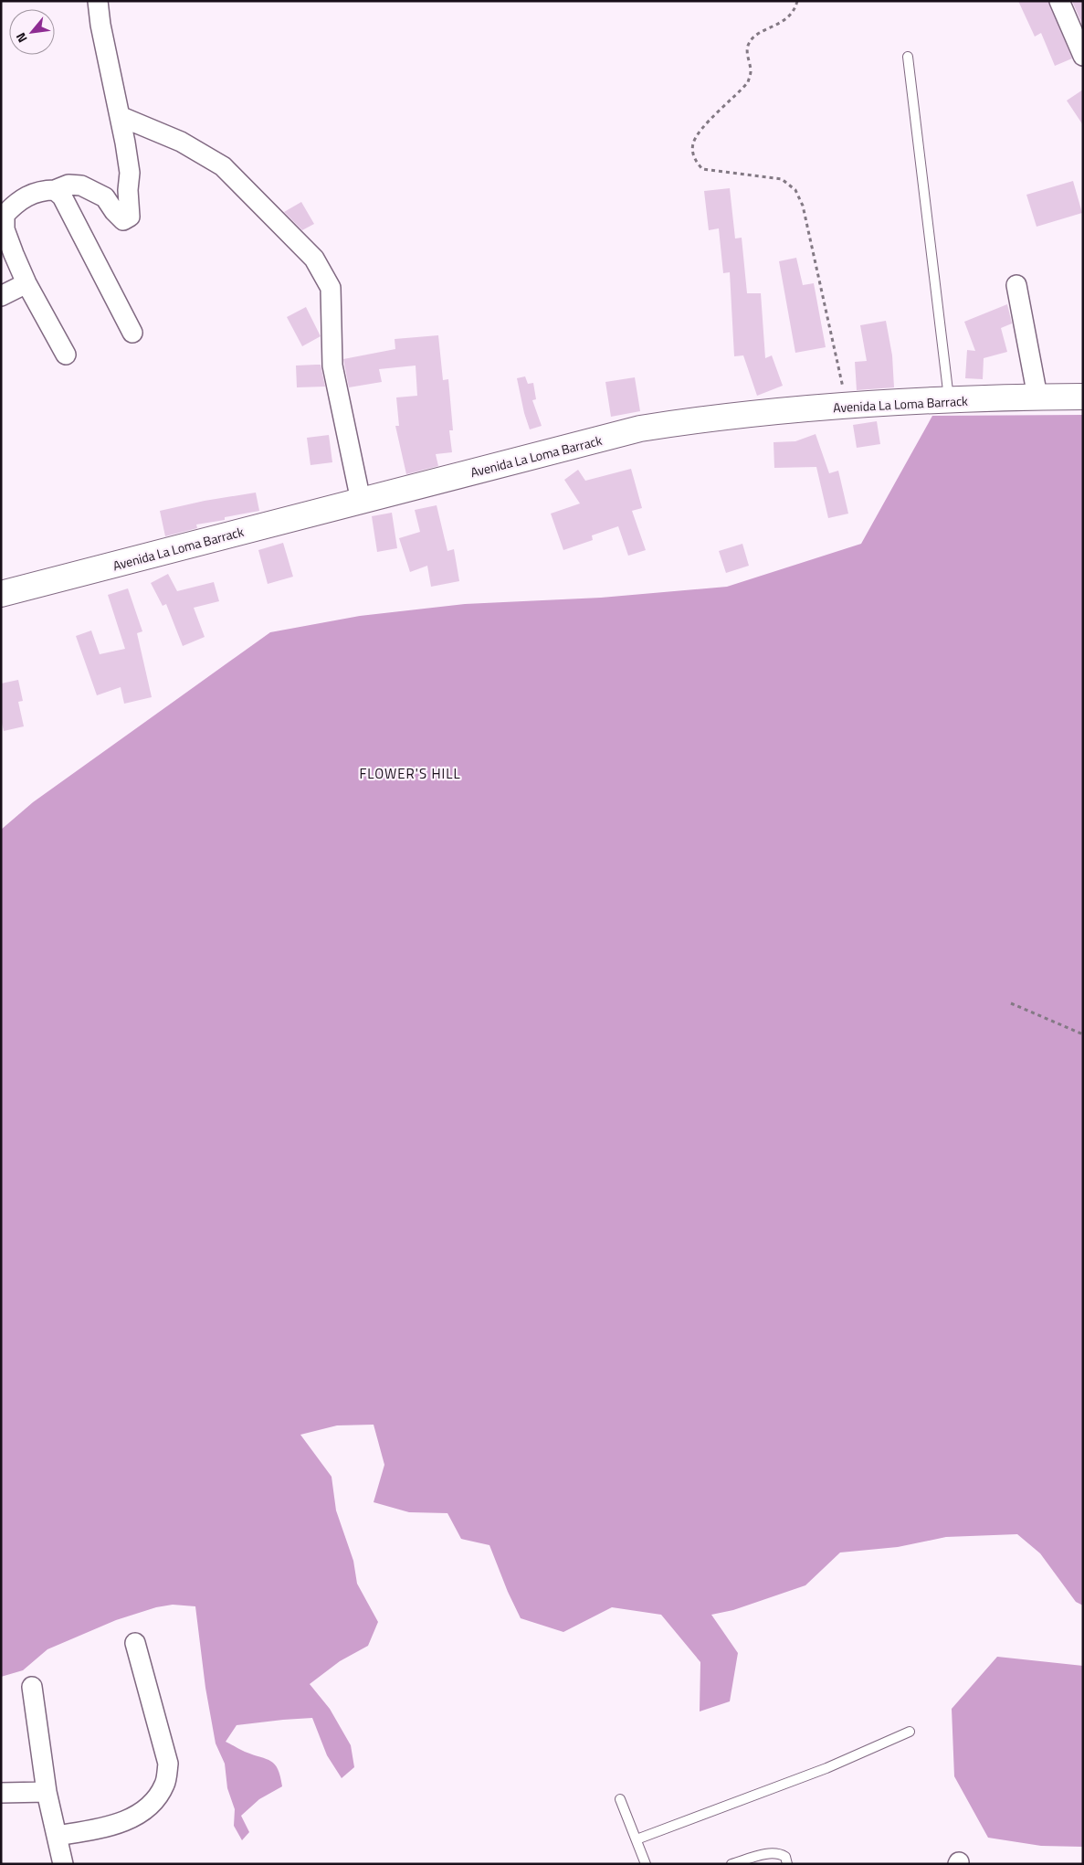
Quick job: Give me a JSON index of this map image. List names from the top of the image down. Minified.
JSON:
{"streets":{"main road":["Avenida La Loma Barrack"]},"districts":["FLOWER'S HILL"],"north":"bottom left"}
